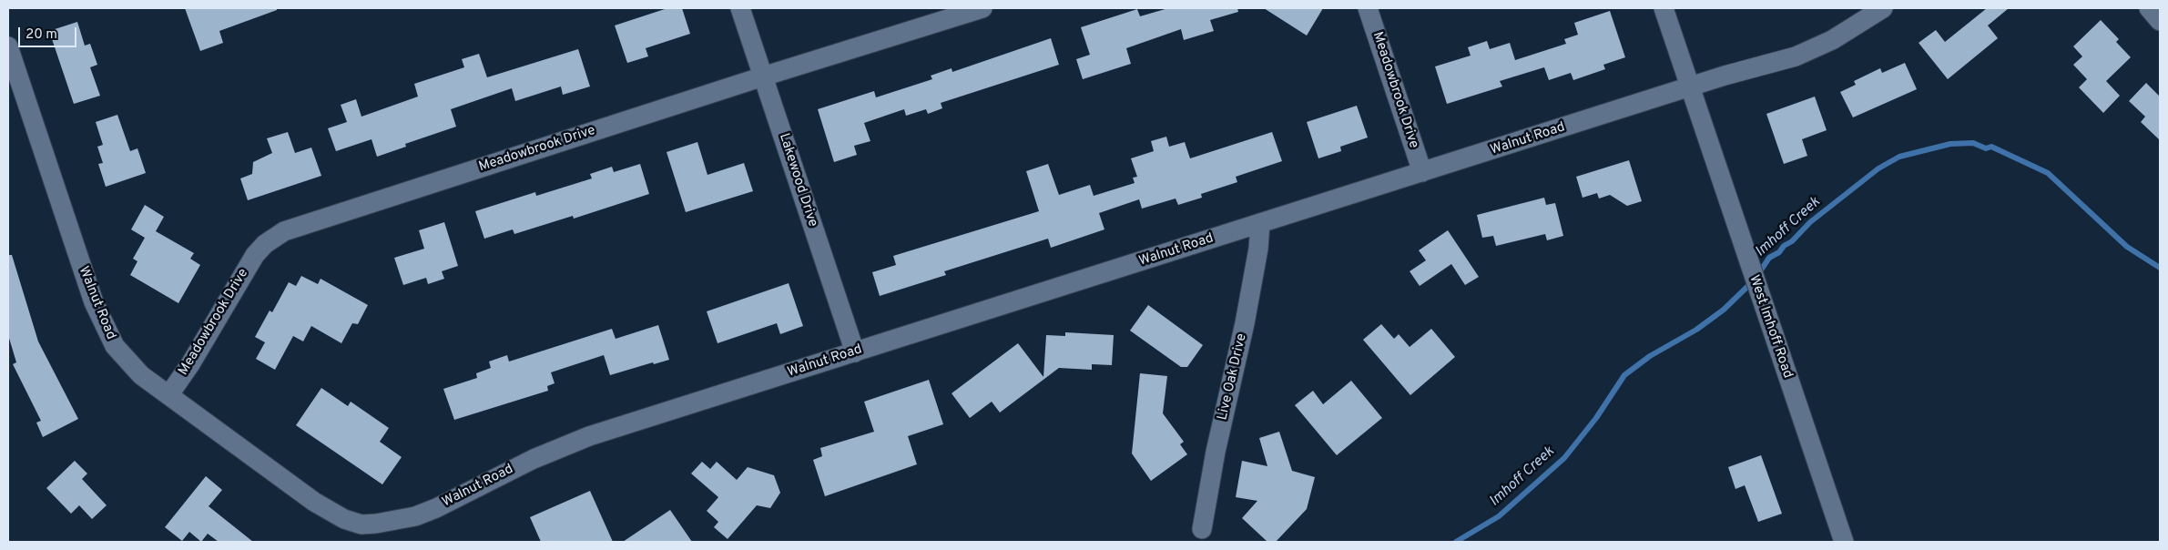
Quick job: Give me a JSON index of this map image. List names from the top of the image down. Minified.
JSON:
{"streets":{"street":["Meadowbrook Drive","Walnut Road","Lakewood Drive","West Imhoff Road","Live Oak Drive"]},"crossings":[["Meadowbrook Drive","Walnut Road"],["Meadowbrook Drive","Lakewood Drive"],["Walnut Road","Lakewood Drive"],["Walnut Road","West Imhoff Road"],["Walnut Road","Live Oak Drive"]],"water":["Imhoff Creek"],"scale_bar":"20 m"}
